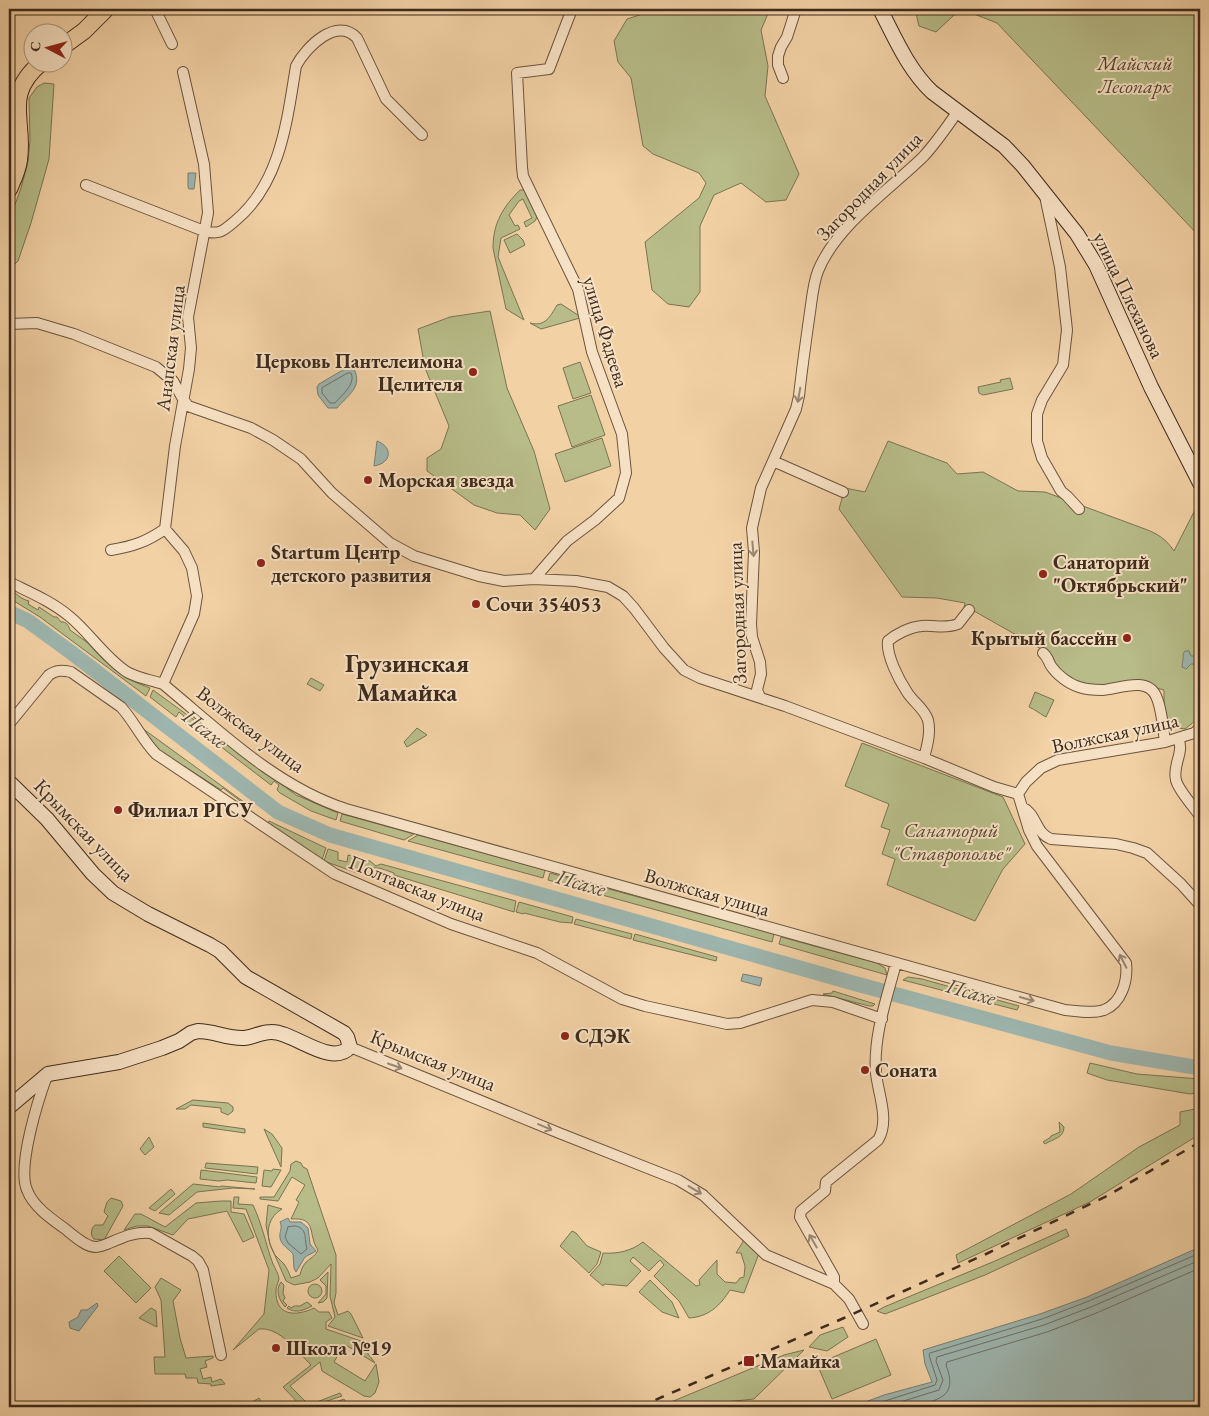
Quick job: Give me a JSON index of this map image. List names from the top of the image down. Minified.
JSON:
{"streets":{"street":["Загородная улица","улица Плеханова","улица Фадеева","Анапская улица","Волжская улица","Крымская улица","Полтавская улица"]},"crossings":[["Загородная улица","улица Плеханова"],["Крымская улица","Полтавская улица"]],"one_way":["Загородная улица"],"districts":["Грузинская Мамайка"],"water":["Псахе"],"parks":["Майский Лесопарк","Санаторий \"Ставрополье\""],"places":{"other":["Церковь Пантелеимона Целителя","Морская звезда","Startum Центр детского развития","Санаторий \"Октябрьский\"","Сочи 354053","Крытый бассейн","Филиал РГСУ","СДЭК","Соната","Школа №19"],"transit":["Мамайка"]},"north":"left"}
